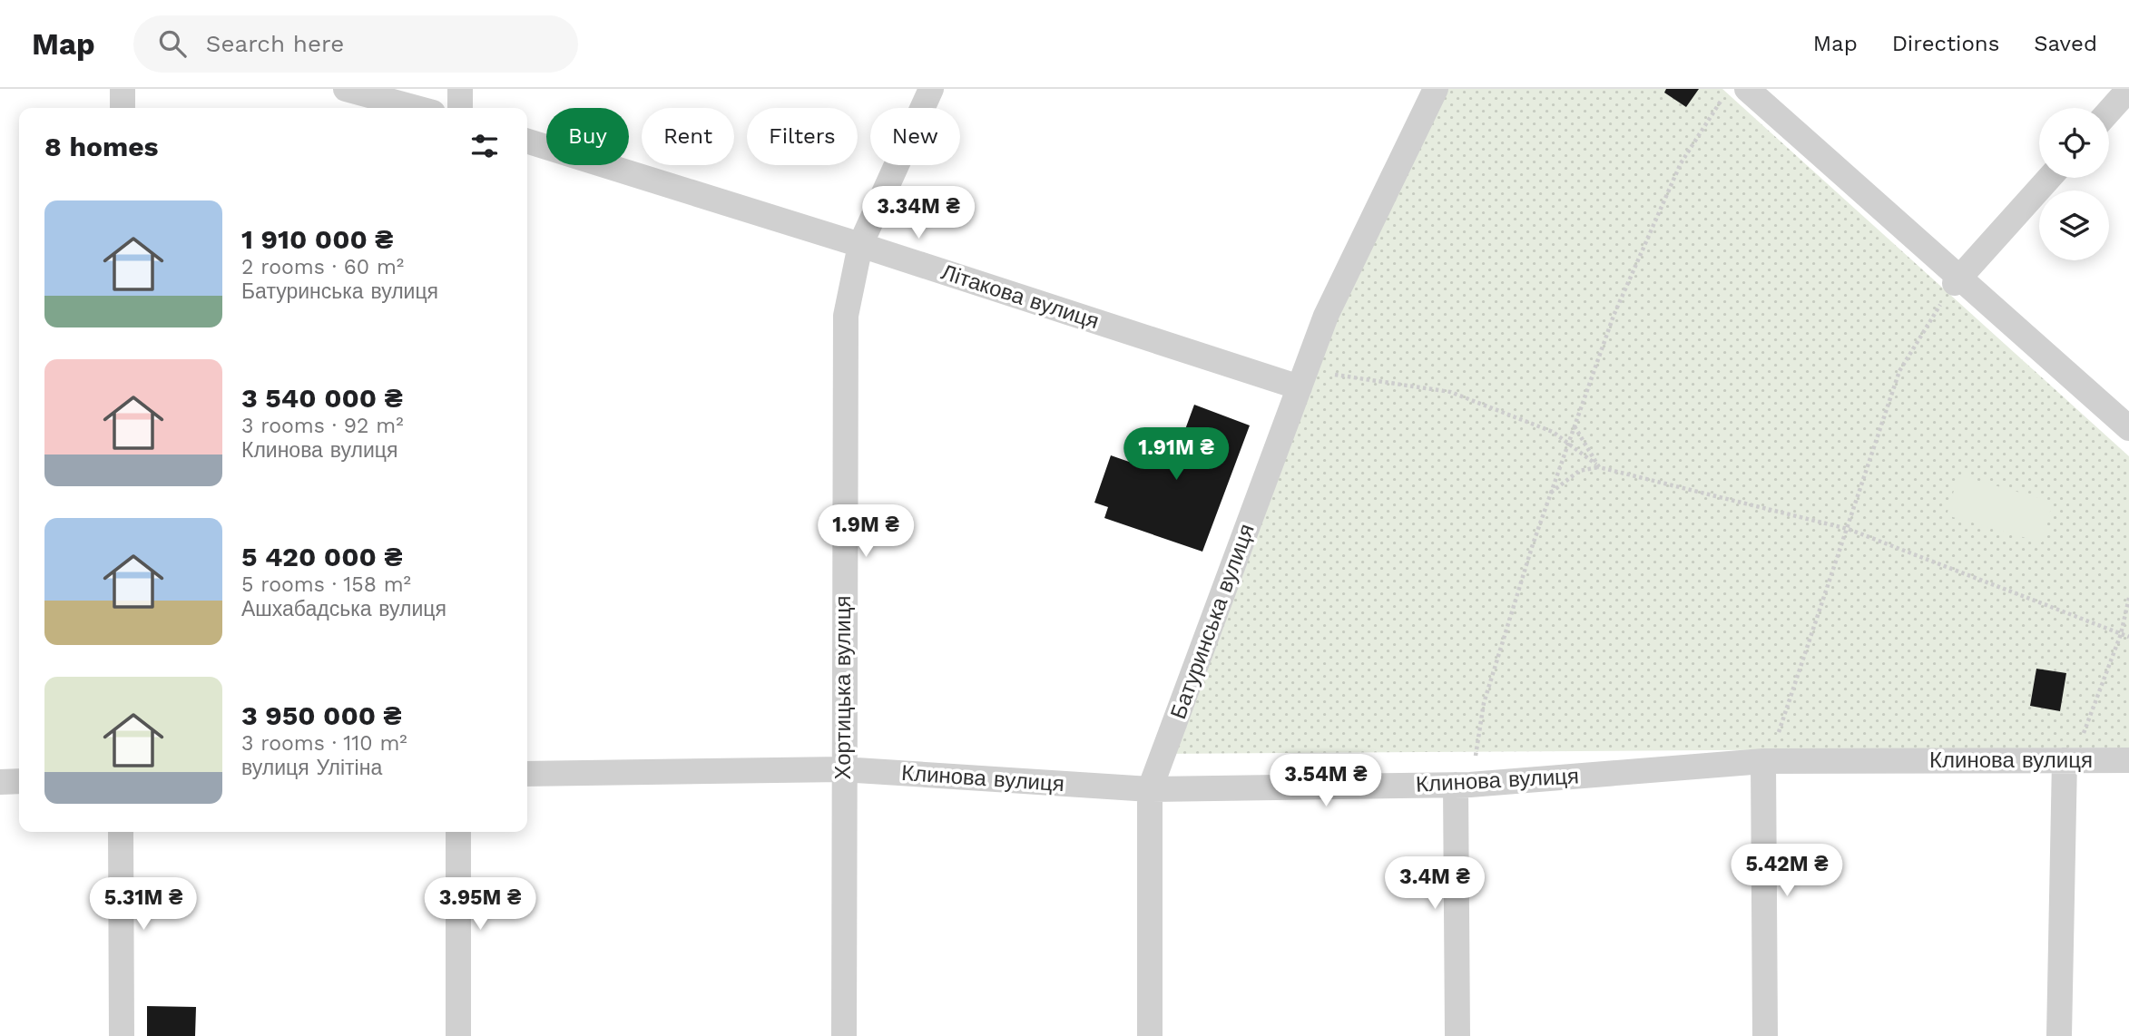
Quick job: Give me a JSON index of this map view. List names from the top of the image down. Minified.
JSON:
{"streets":{"street":["Літакова вулиця","Батуринська вулиця","Хортицька вулиця","Клинова вулиця"]},"crossings":[["Літакова вулиця","Батуринська вулиця"],["Літакова вулиця","Хортицька вулиця"],["Батуринська вулиця","Клинова вулиця"],["Хортицька вулиця","Клинова вулиця"]],"page":{"header":"Map","search":"Search here","nav":["Map","Directions","Saved"],"chip":["Buy","Rent","Filters","New"],"heading":"8 homes","list":[{"name":"1 910 000 ₴","note":"2 rooms · 60 m² · Батуринська вулиця"},{"name":"3 540 000 ₴","note":"3 rooms · 92 m² · Клинова вулиця"},{"name":"5 420 000 ₴","note":"5 rooms · 158 m² · Ашхабадська вулиця"},{"name":"3 950 000 ₴","note":"3 rooms · 110 m² · вулиця Улітіна"}],"price":["3.34M ₴","1.91M ₴","1.9M ₴","3.54M ₴","5.42M ₴","3.4M ₴","5.31M ₴","3.95M ₴"]}}
